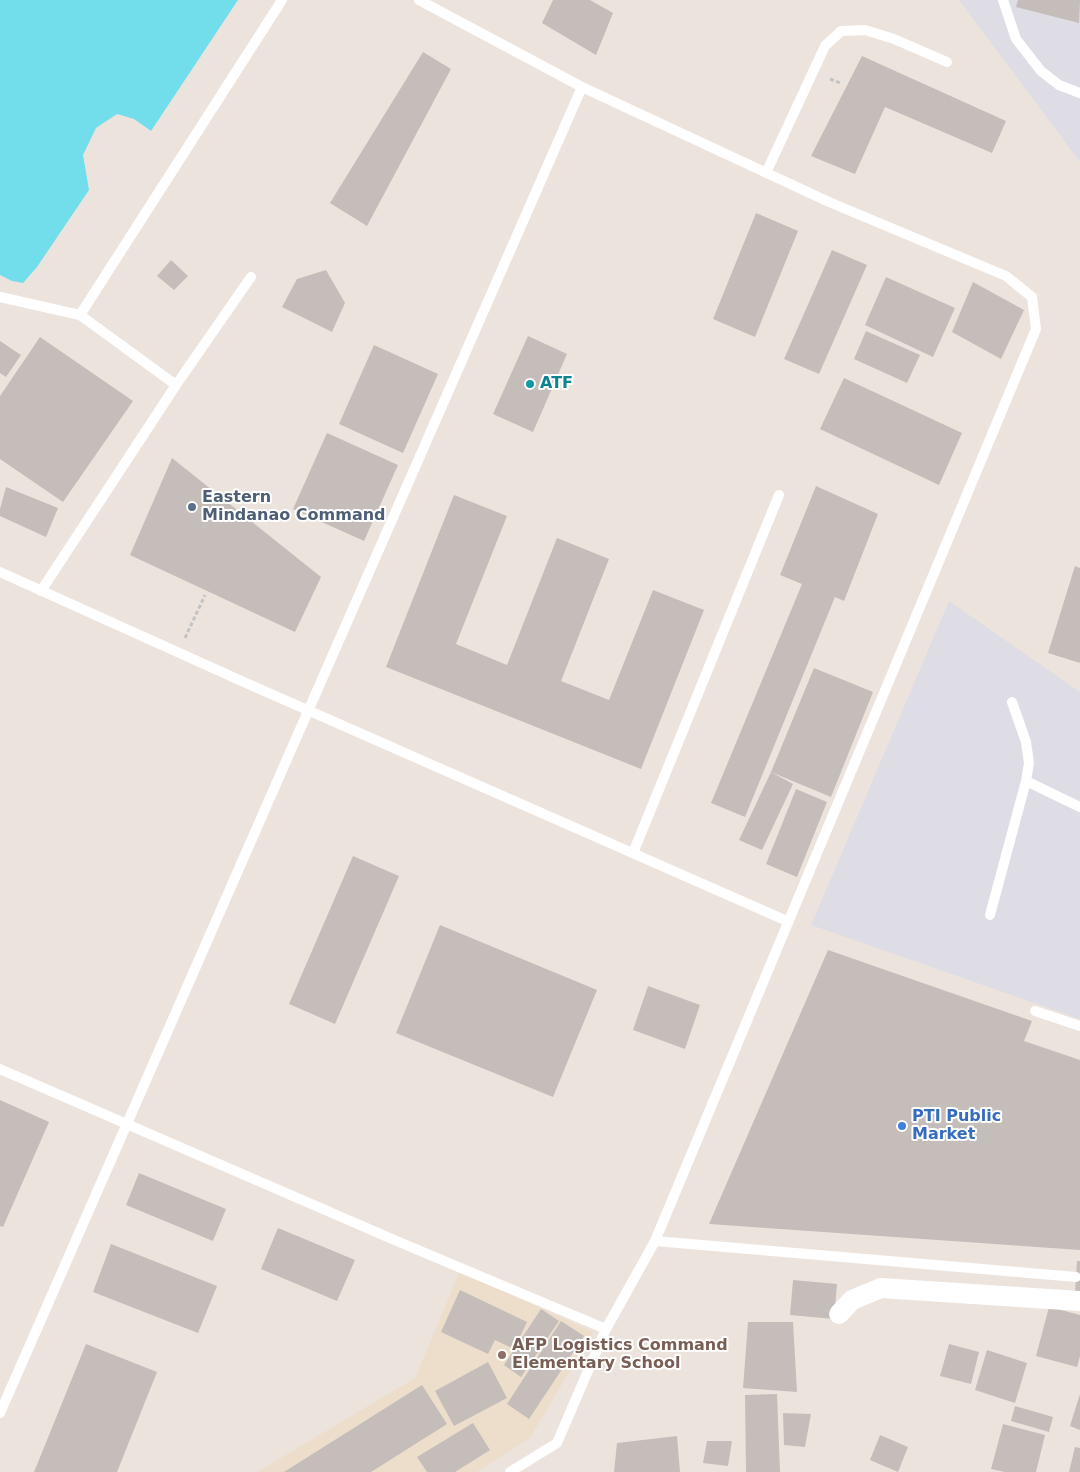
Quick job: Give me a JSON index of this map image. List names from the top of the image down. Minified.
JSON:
{"places":["ATF","Eastern Mindanao Command","PTI Public Market","AFP Logistics Command Elementary School"]}
